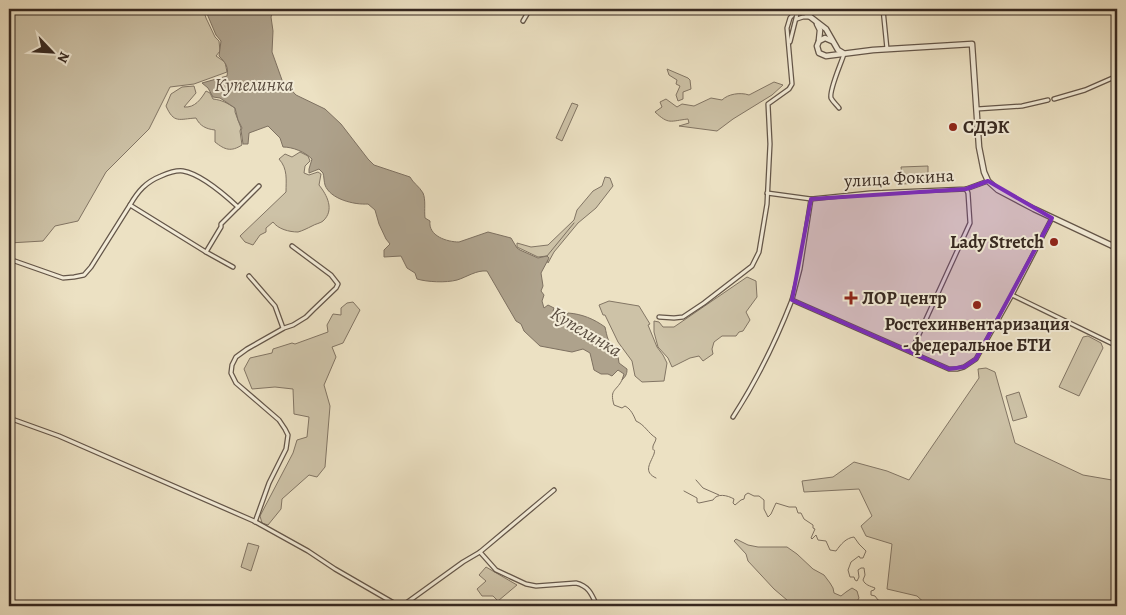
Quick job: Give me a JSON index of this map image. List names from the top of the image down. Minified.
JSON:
{"streets":{"street":["улица Фокина"]},"water":["Купелинка"],"places":{"other":["СДЭК","Lady Stretch","Ростехинвентаризация - федеральное БТИ"],"health":["ЛОР центр"]},"north":"bottom right"}
